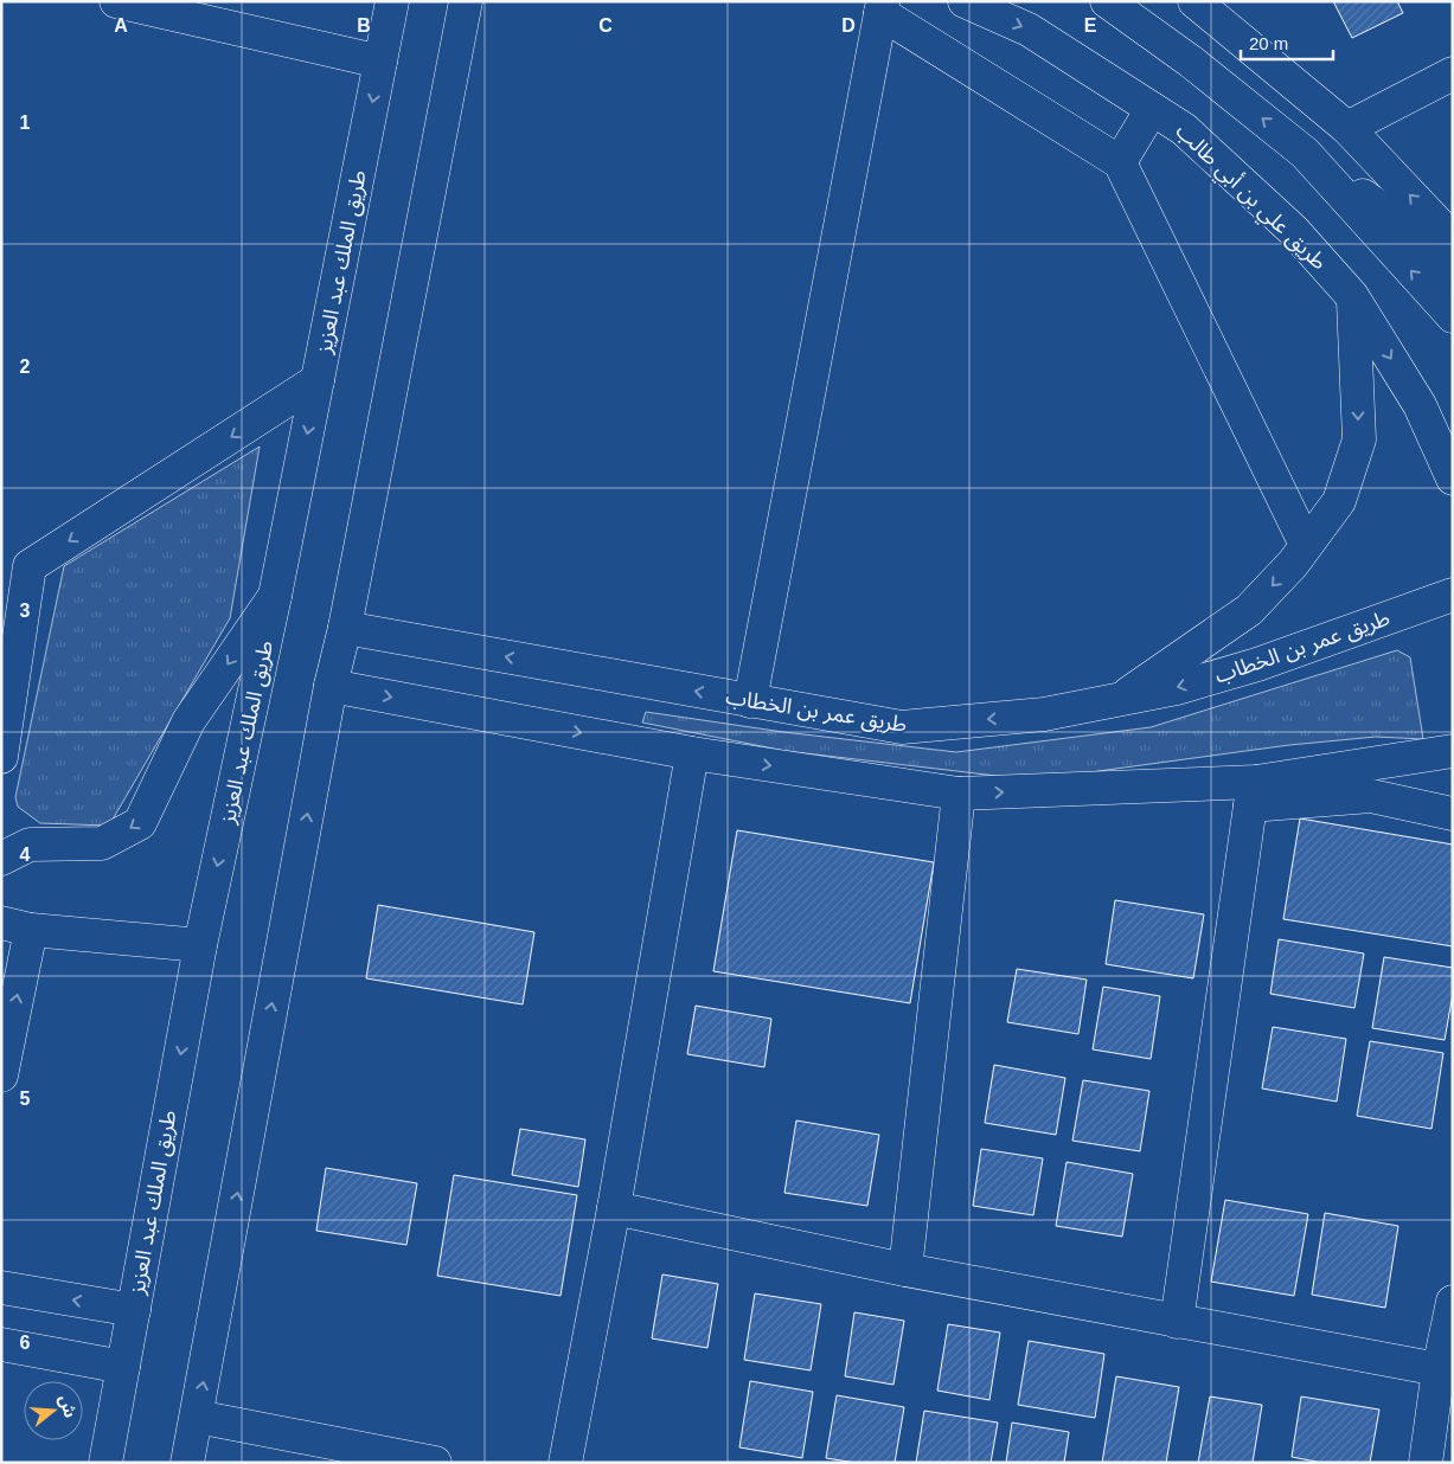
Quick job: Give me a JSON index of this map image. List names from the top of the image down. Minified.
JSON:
{"streets":{"main road":["طريق علي بن أبي طالب","طريق الملك عبد العزيز","طريق عمر بن الخطاب"]},"scale_bar":"20 m","north":"right","grid":{"columns":["A","B","C","D","E"],"rows":["1","2","3","4","5","6"]}}
